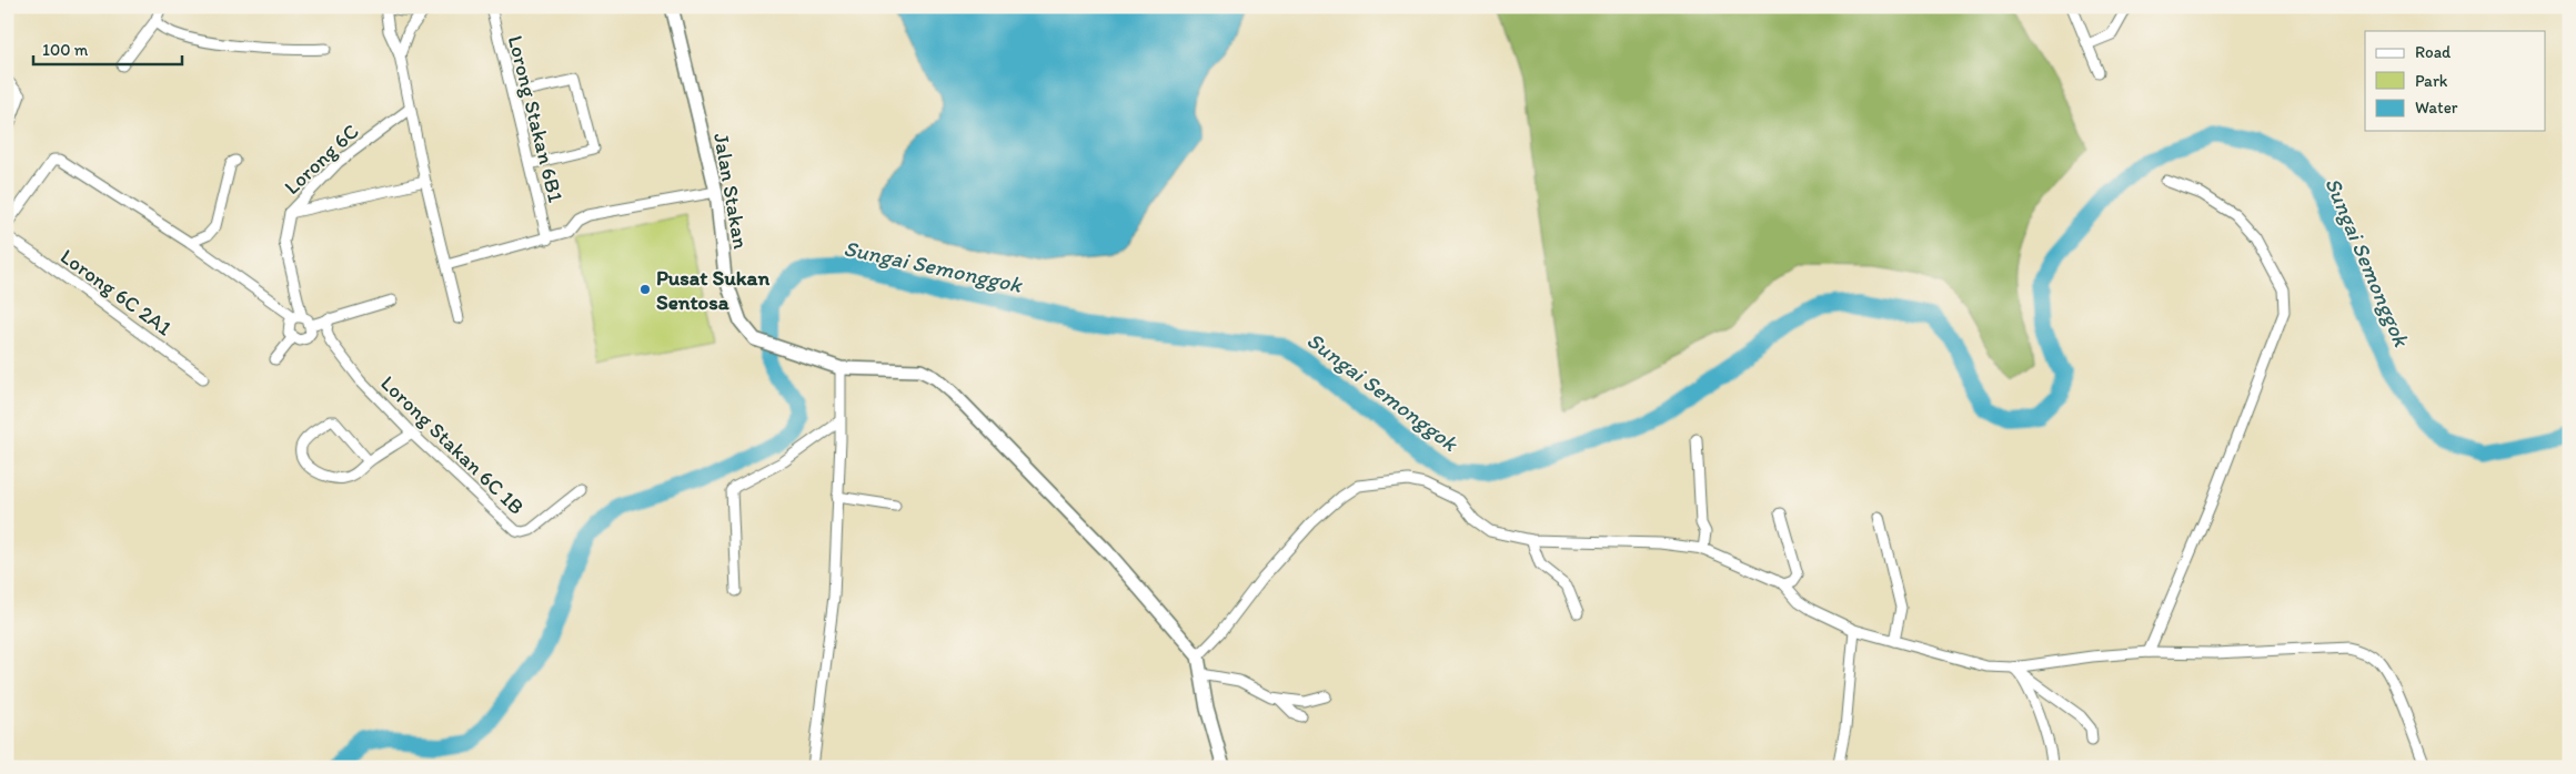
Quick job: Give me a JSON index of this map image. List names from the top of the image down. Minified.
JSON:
{"streets":{"main road":["Jalan Stakan"],"street":["Lorong Stakan 6B1","Lorong 6C","Lorong 6C 2A1","Lorong Stakan 6C 1B"]},"water":["Sungai Semonggok"],"places":["Pusat Sukan Sentosa"],"legend":["Road","Park","Water"],"scale_bar":"100 m"}
